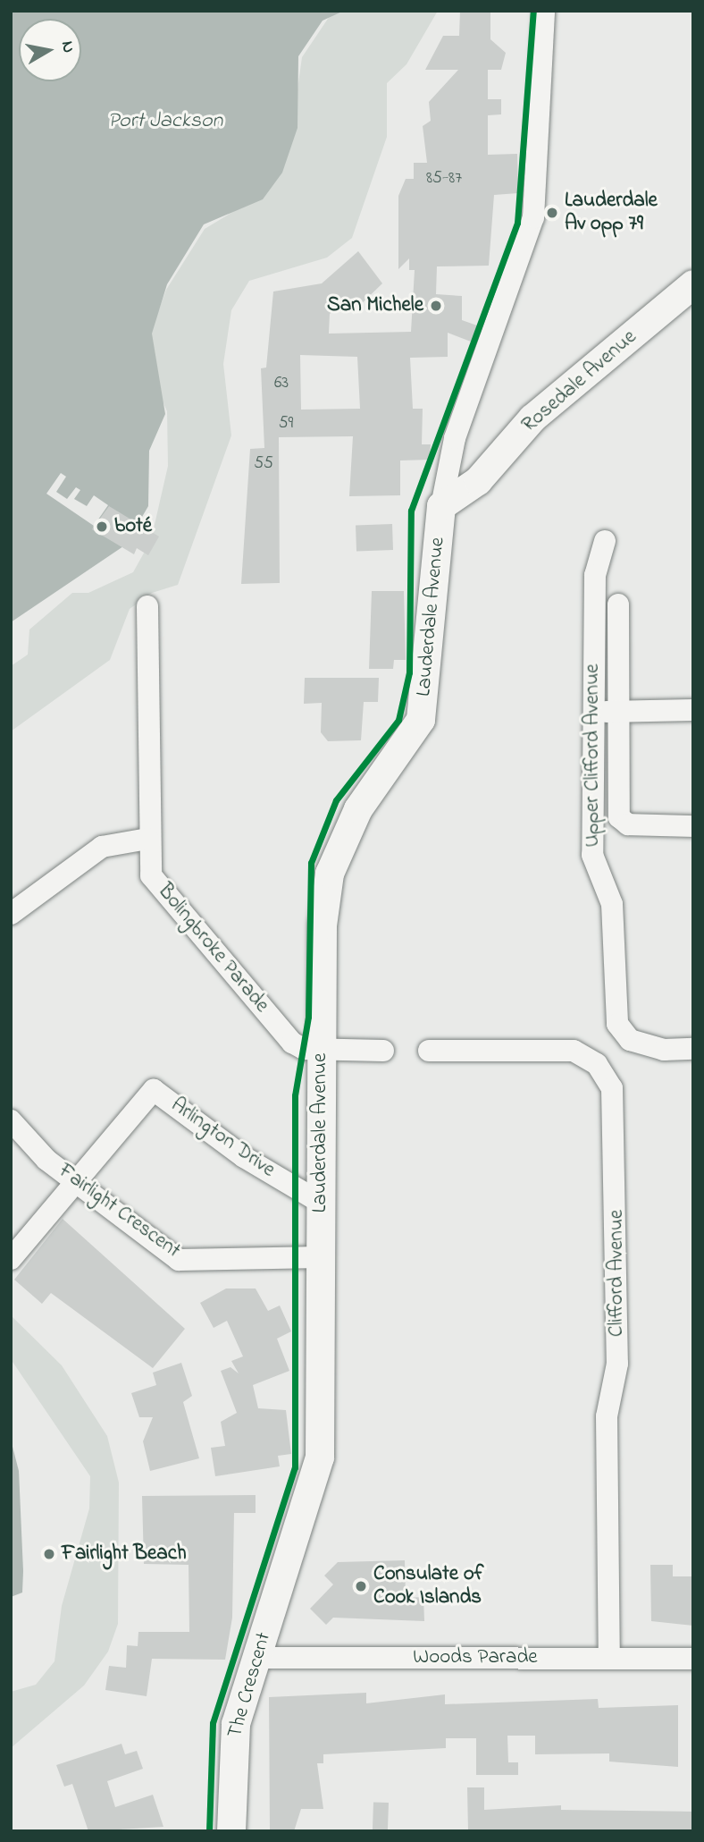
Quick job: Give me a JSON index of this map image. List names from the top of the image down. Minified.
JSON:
{"streets":{"main road":["Rosedale Avenue","Lauderdale Avenue","The Crescent"],"street":["Upper Clifford Avenue","Bolingbroke Parade","Arlington Drive","Fairlight Crescent","Clifford Avenue","Woods Parade"]},"crossings":[["Rosedale Avenue","Lauderdale Avenue"],["Lauderdale Avenue","Bolingbroke Parade"],["Lauderdale Avenue","Arlington Drive"],["Lauderdale Avenue","Fairlight Crescent"],["Lauderdale Avenue","The Crescent"],["Arlington Drive","Fairlight Crescent"],["Clifford Avenue","Woods Parade"],["Woods Parade","The Crescent"]],"water":["Port Jackson"],"places":["Lauderdale Av opp 79","San Michele","boté","Fairlight Beach","Consulate of Cook Islands"],"house_numbers":["85-87","63","59","55"],"north":"right"}
